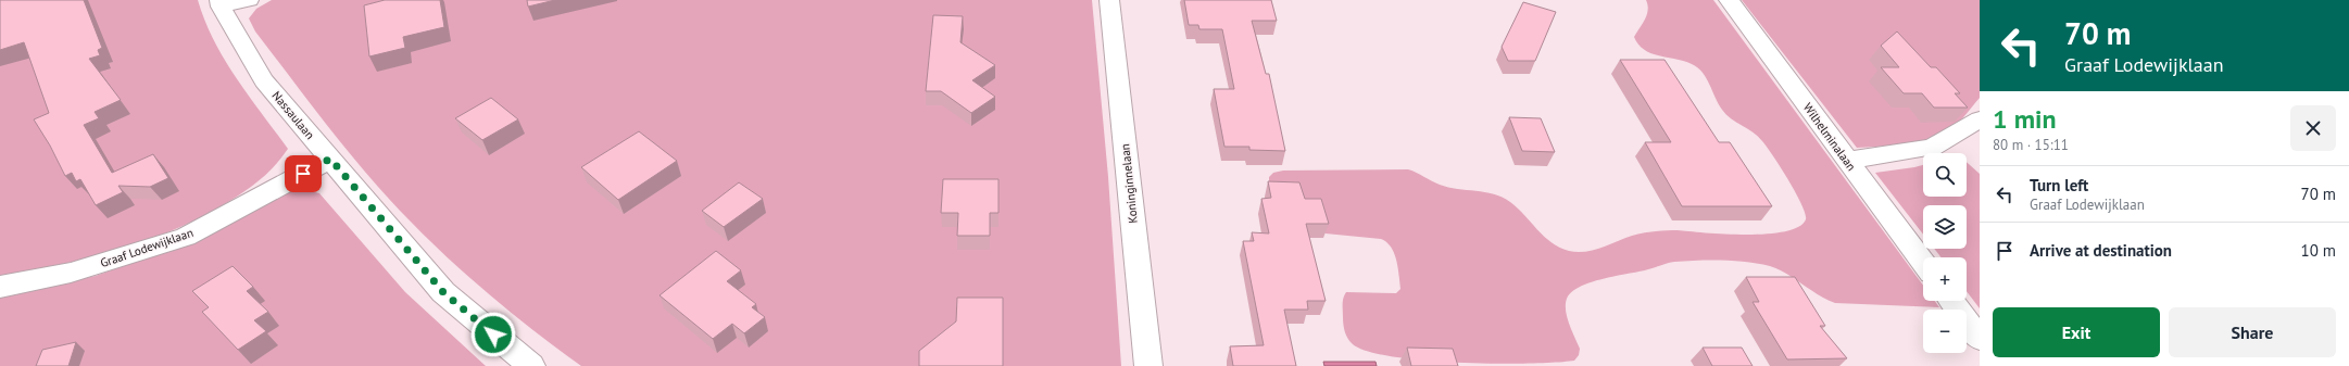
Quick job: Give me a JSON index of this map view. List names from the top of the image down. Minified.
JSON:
{"streets":{"street":["Nassaulaan","Wilhelminalaan","Koninginnelaan","Graaf Lodewijklaan"]},"crossings":[["Nassaulaan","Graaf Lodewijklaan"]],"page":{"turn":["70 m","Graaf Lodewijklaan"],"heading":["1 min","80 m · 15:11"],"map_buttons":["+","−"],"list":[{"name":"Turn left","note":"Graaf Lodewijklaan","value":"70 m"},{"name":"Arrive at destination","value":"10 m"}],"buttons":["Exit","Share"]}}
